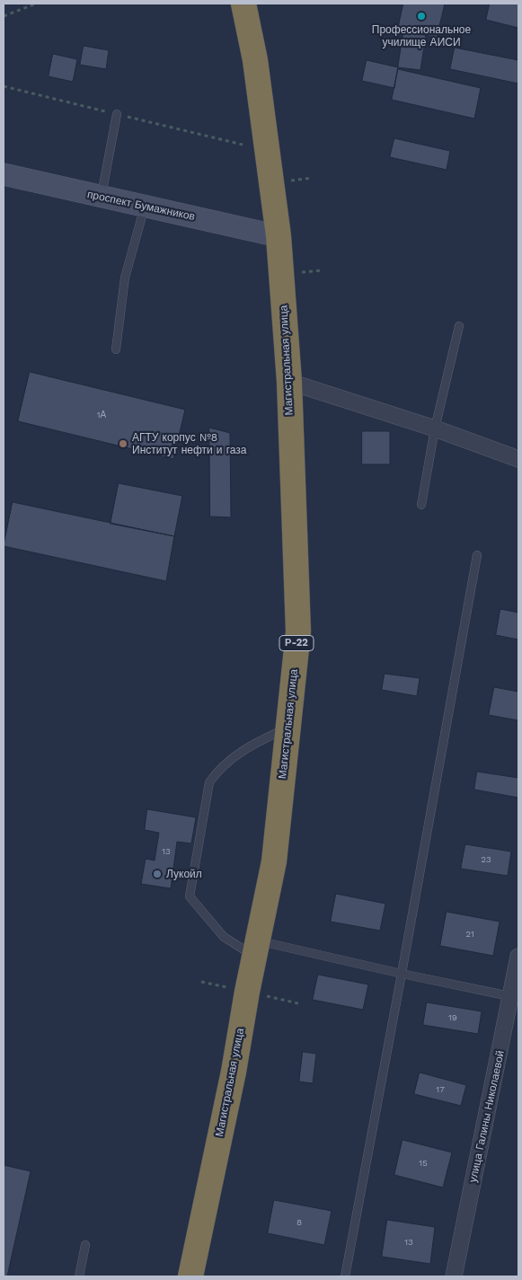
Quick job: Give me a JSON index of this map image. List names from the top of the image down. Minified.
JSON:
{"streets":{"highway":["Магистральная улица","Р-22"],"street":["проспект Бумажников","улица Галины Николаевой"]},"crossings":[["проспект Бумажников","Магистральная улица"]],"places":["Профессиональное училище АИСИ","АГТУ корпус №8 Институт нефти и газа","Лукойл"],"house_numbers":["1А","13","23","21","19","17","15","8","13"]}
